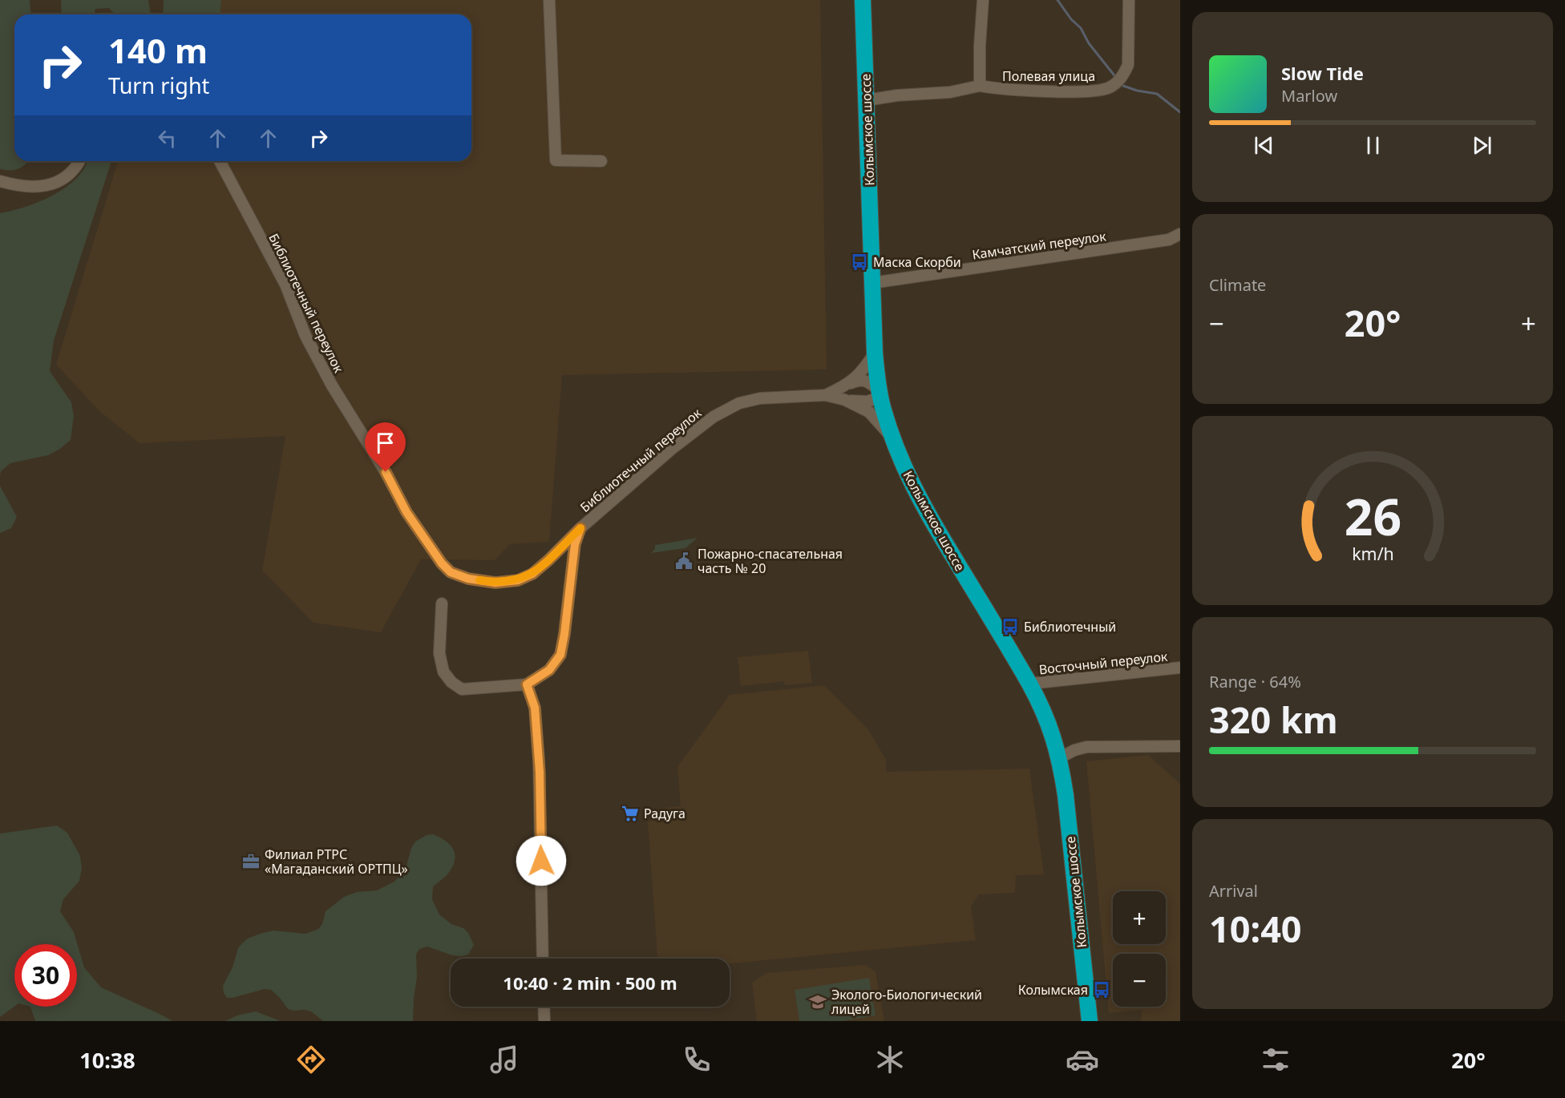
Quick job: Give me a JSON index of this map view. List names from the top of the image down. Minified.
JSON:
{"streets":{"highway":["Колымское шоссе"],"street":["Полевая улица","Камчатский переулок","Библиотечный переулок","Восточный переулок"]},"crossings":[["Колымское шоссе","Камчатский переулок"],["Колымское шоссе","Библиотечный переулок"],["Колымское шоссе","Восточный переулок"]],"places":{"bus stop":["Маска Скорби","Библиотечный","Колымская"],"public building":["Пожарно-спасательная часть № 20"],"supermarket":["Радуга"],"office":["Филиал РТРС «Магаданский ОРТПЦ»"],"school or university":["Эколого-Биологический лицей"]},"page":{"turn":["140 m","Turn right"],"song":["Slow Tide","Marlow"],"tile":["Climate",["Range · 64%","320 km"],["Arrival","10:40"]],"heat":["−","20°","+"],"map_buttons":["+","−"],"limit":"30","trip":"10:40 · 2 min · 500 m","tabs":["10:38","20°"],"gauge":["26","km/h"]}}
